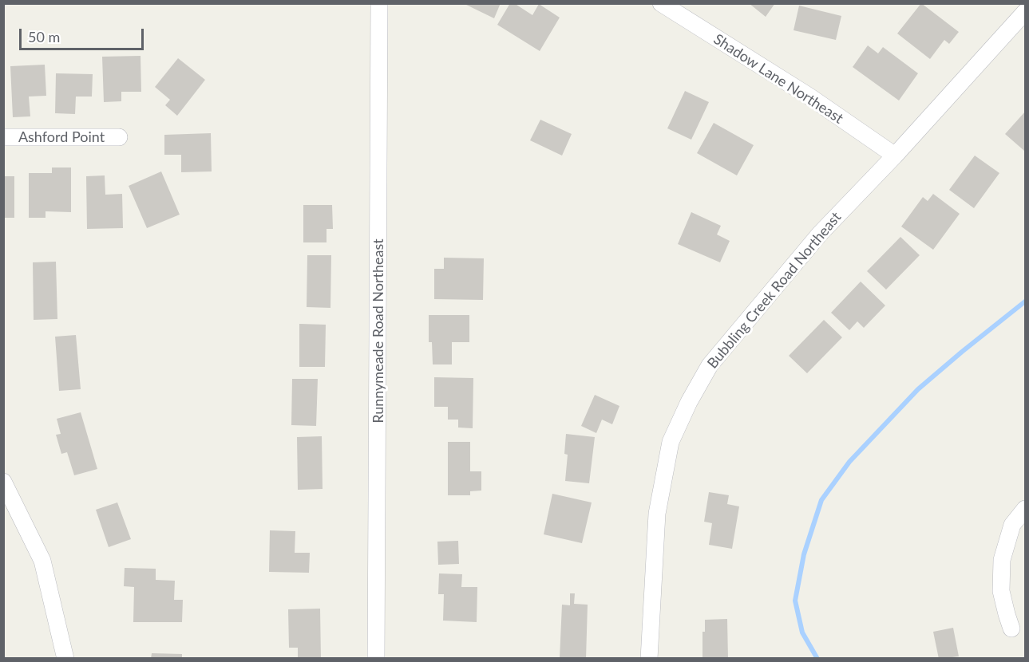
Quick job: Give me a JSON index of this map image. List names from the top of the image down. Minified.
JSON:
{"streets":{"street":["Shadow Lane Northeast","Ashford Point","Bubbling Creek Road Northeast","Runnymeade Road Northeast"]},"crossings":[["Shadow Lane Northeast","Bubbling Creek Road Northeast"]],"scale_bar":"50 m"}
